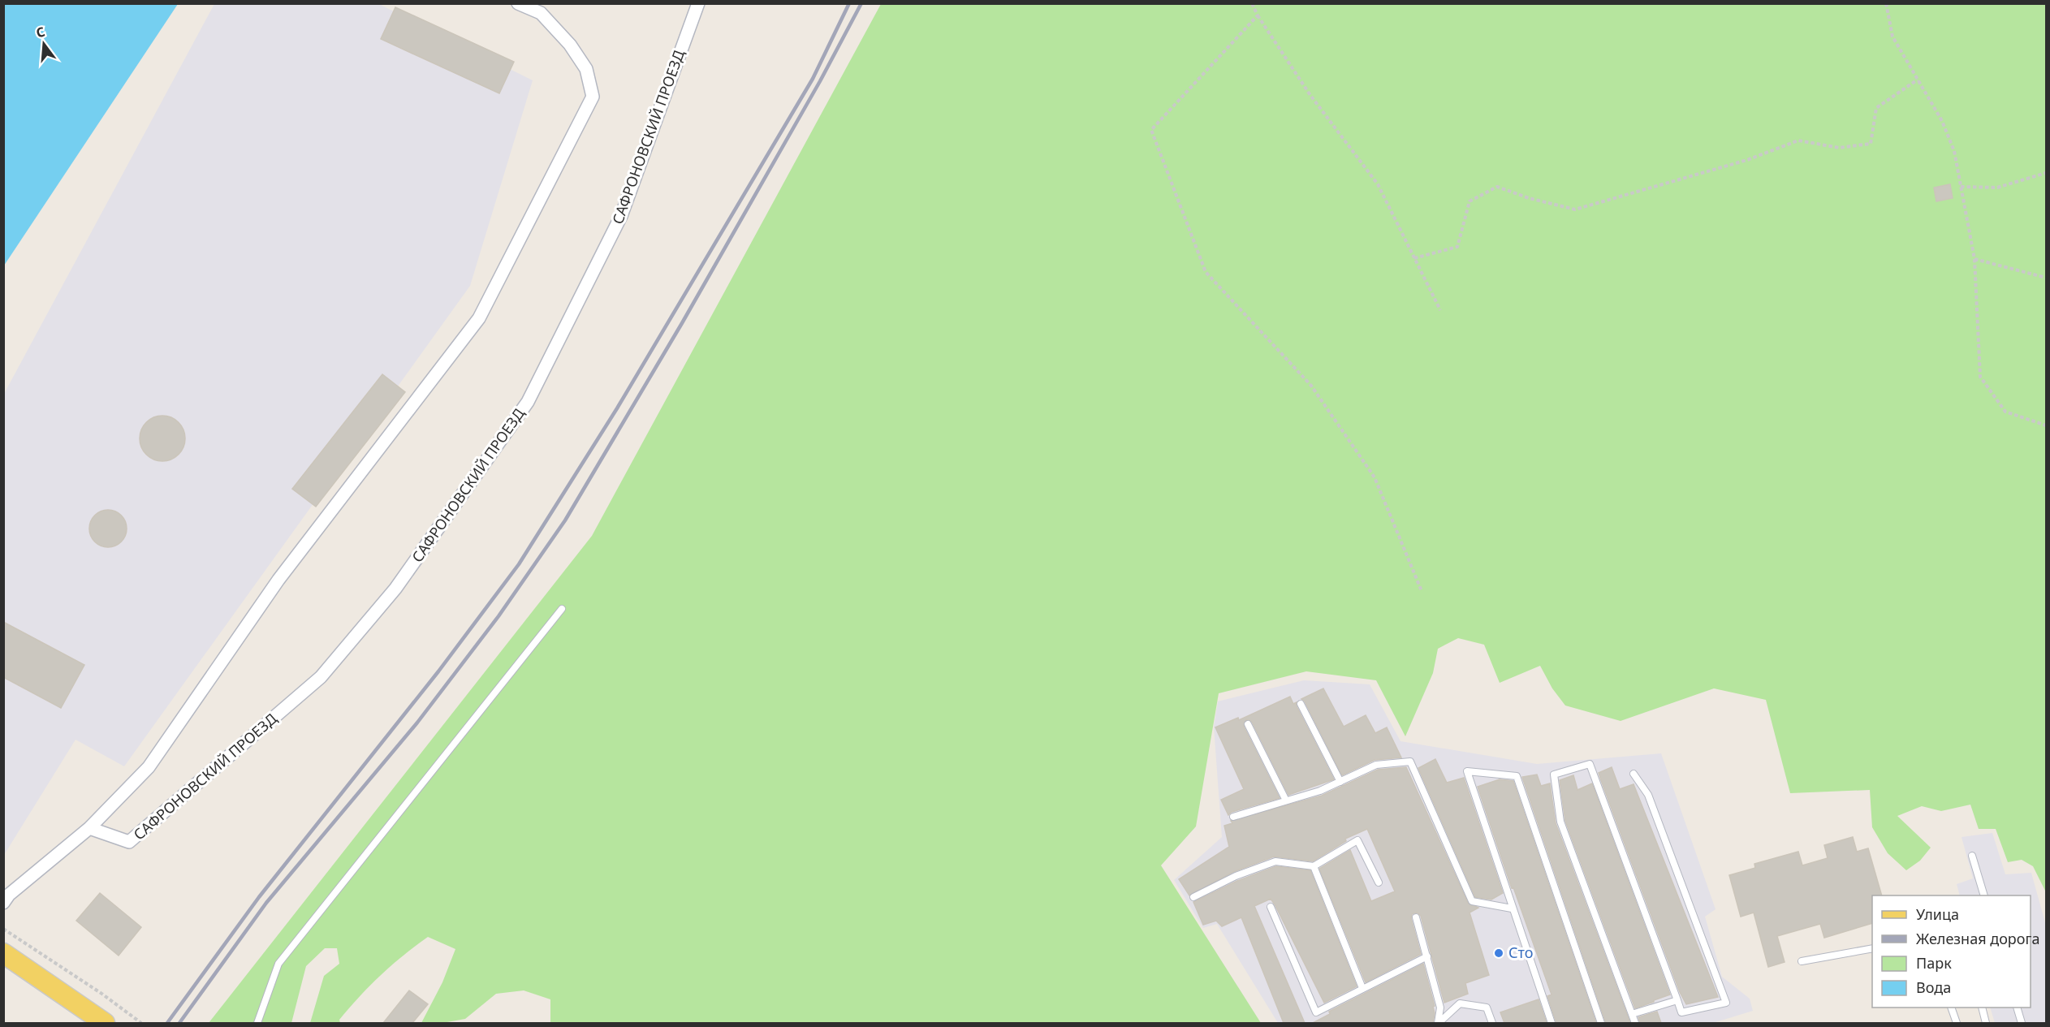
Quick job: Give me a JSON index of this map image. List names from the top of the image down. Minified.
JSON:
{"streets":{"street":["САФРОНОВСКИЙ ПРОЕЗД"]},"places":["Сто"],"legend":["Улица","Железная дорога","Парк","Вода"],"north":"top"}
